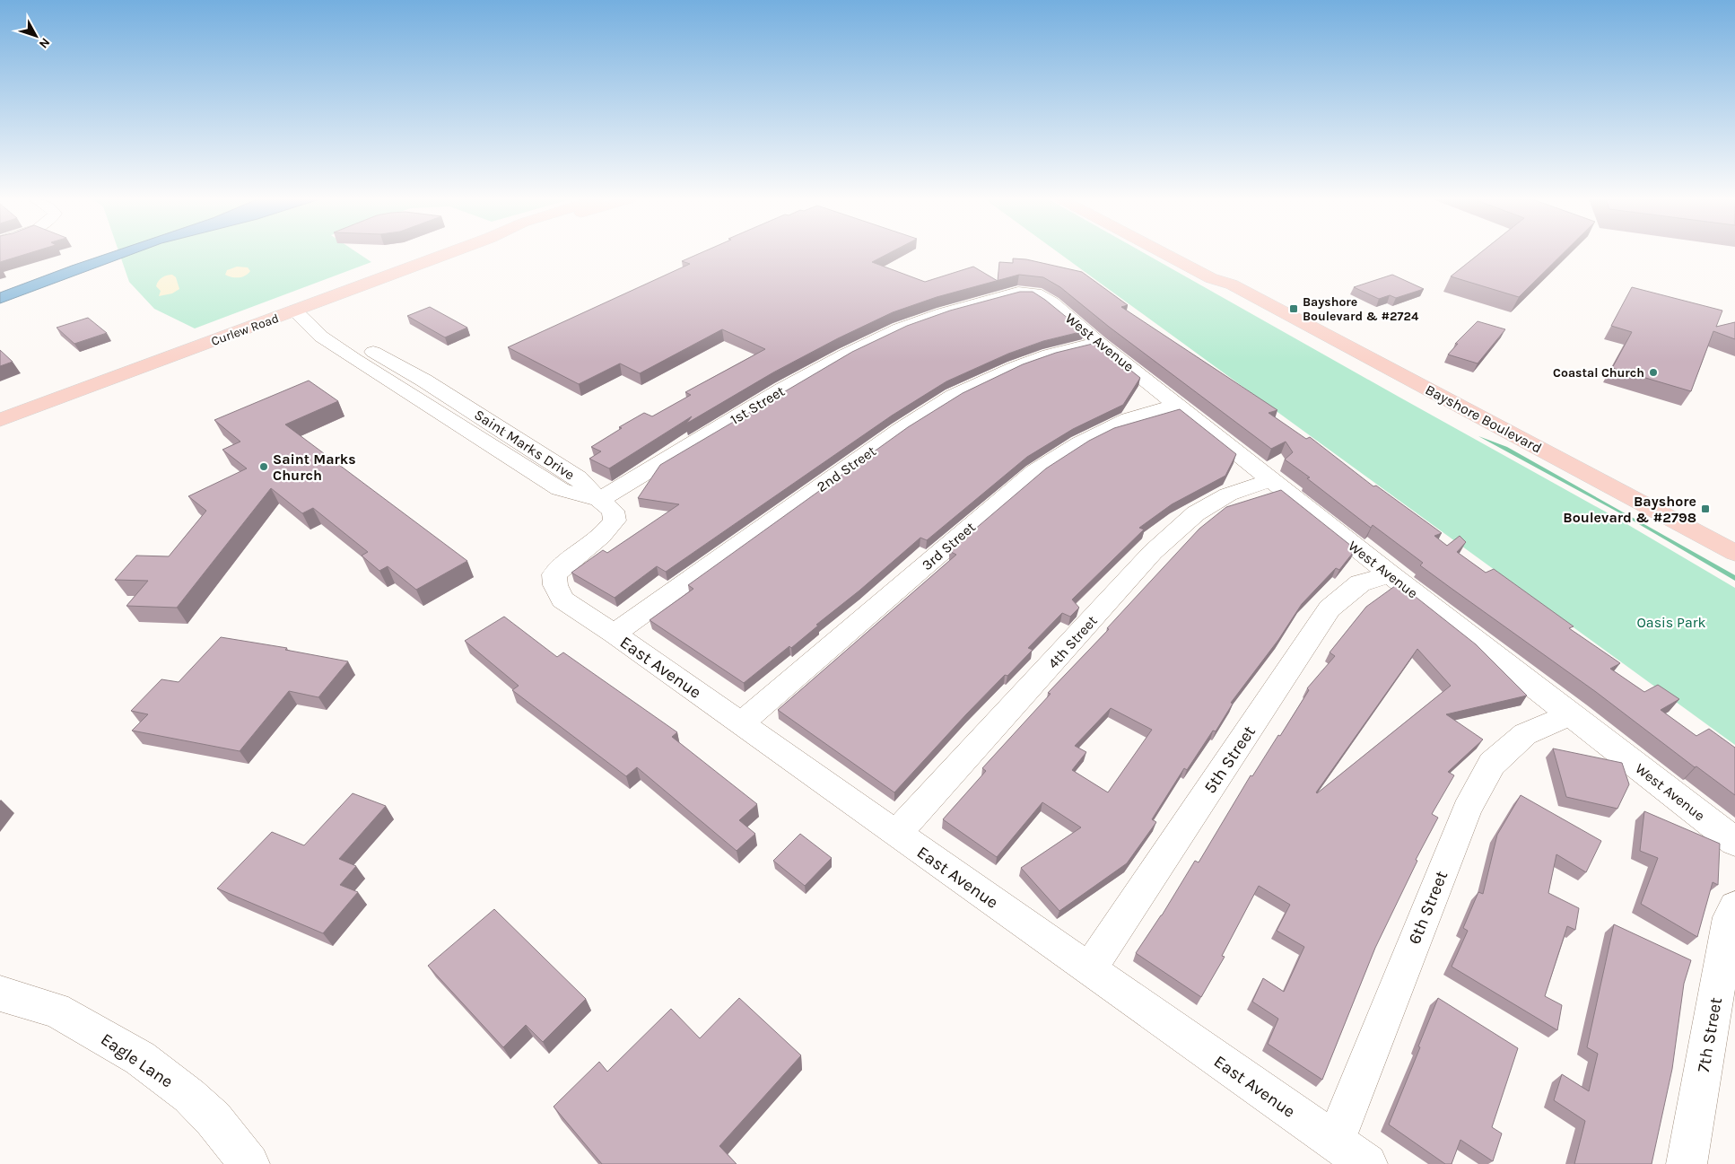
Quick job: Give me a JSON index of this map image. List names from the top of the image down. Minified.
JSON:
{"streets":{"main road":["Curlew Road","Bayshore Boulevard"],"street":["West Avenue","1st Street","Saint Marks Drive","2nd Street","3rd Street","4th Street","East Avenue","5th Street","6th Street","7th Street","Eagle Lane"]},"crossings":[["Curlew Road","Saint Marks Drive"],["West Avenue","1st Street"],["West Avenue","2nd Street"],["West Avenue","3rd Street"],["West Avenue","4th Street"],["West Avenue","5th Street"],["West Avenue","6th Street"],["1st Street","Saint Marks Drive"],["1st Street","East Avenue"],["Saint Marks Drive","East Avenue"],["2nd Street","East Avenue"],["3rd Street","East Avenue"],["4th Street","East Avenue"],["East Avenue","5th Street"],["East Avenue","6th Street"]],"parks":["Oasis Park"],"places":{"transit":["Bayshore Boulevard & #2724","Bayshore Boulevard & #2798"],"other":["Coastal Church","Saint Marks Church"]},"north":"bottom right"}
